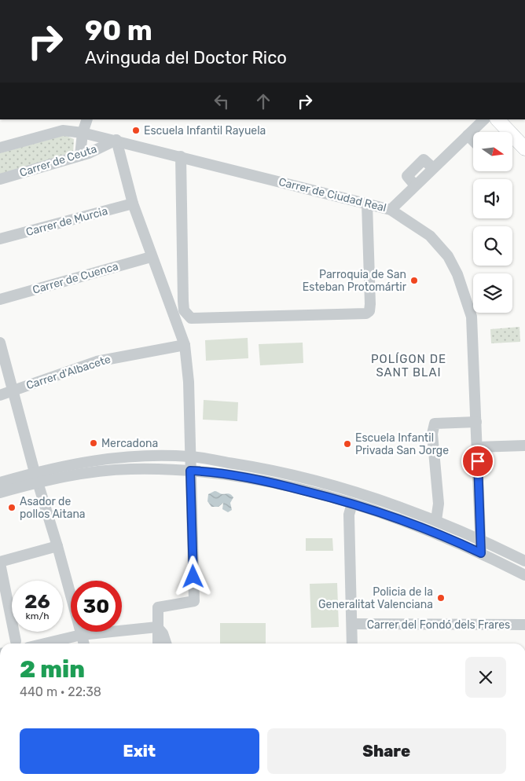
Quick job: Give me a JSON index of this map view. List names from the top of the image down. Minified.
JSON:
{"streets":{"street":["Carrer de Ceuta","Carrer de Ciudad Real","Carrer de Murcia","Carrer de Cuenca","Carrer d'Albacete","Carrer del Fondó dels Frares"]},"crossings":[["Carrer de Ceuta","Carrer de Ciudad Real"]],"districts":["POLÍGON DE SANT BLAI"],"places":["Escuela Infantil Rayuela","Parroquia de San Esteban Protomártir","Mercadona","Escuela Infantil Privada San Jorge","Asador de pollos Aitana","Policia de la Generalitat Valenciana"],"north":"right","page":{"turn":["90 m","Avinguda del Doctor Rico"],"speed":"26 km/h","limit":"30","heading":["2 min","440 m · 22:38"],"buttons":["Exit","Share"]}}
